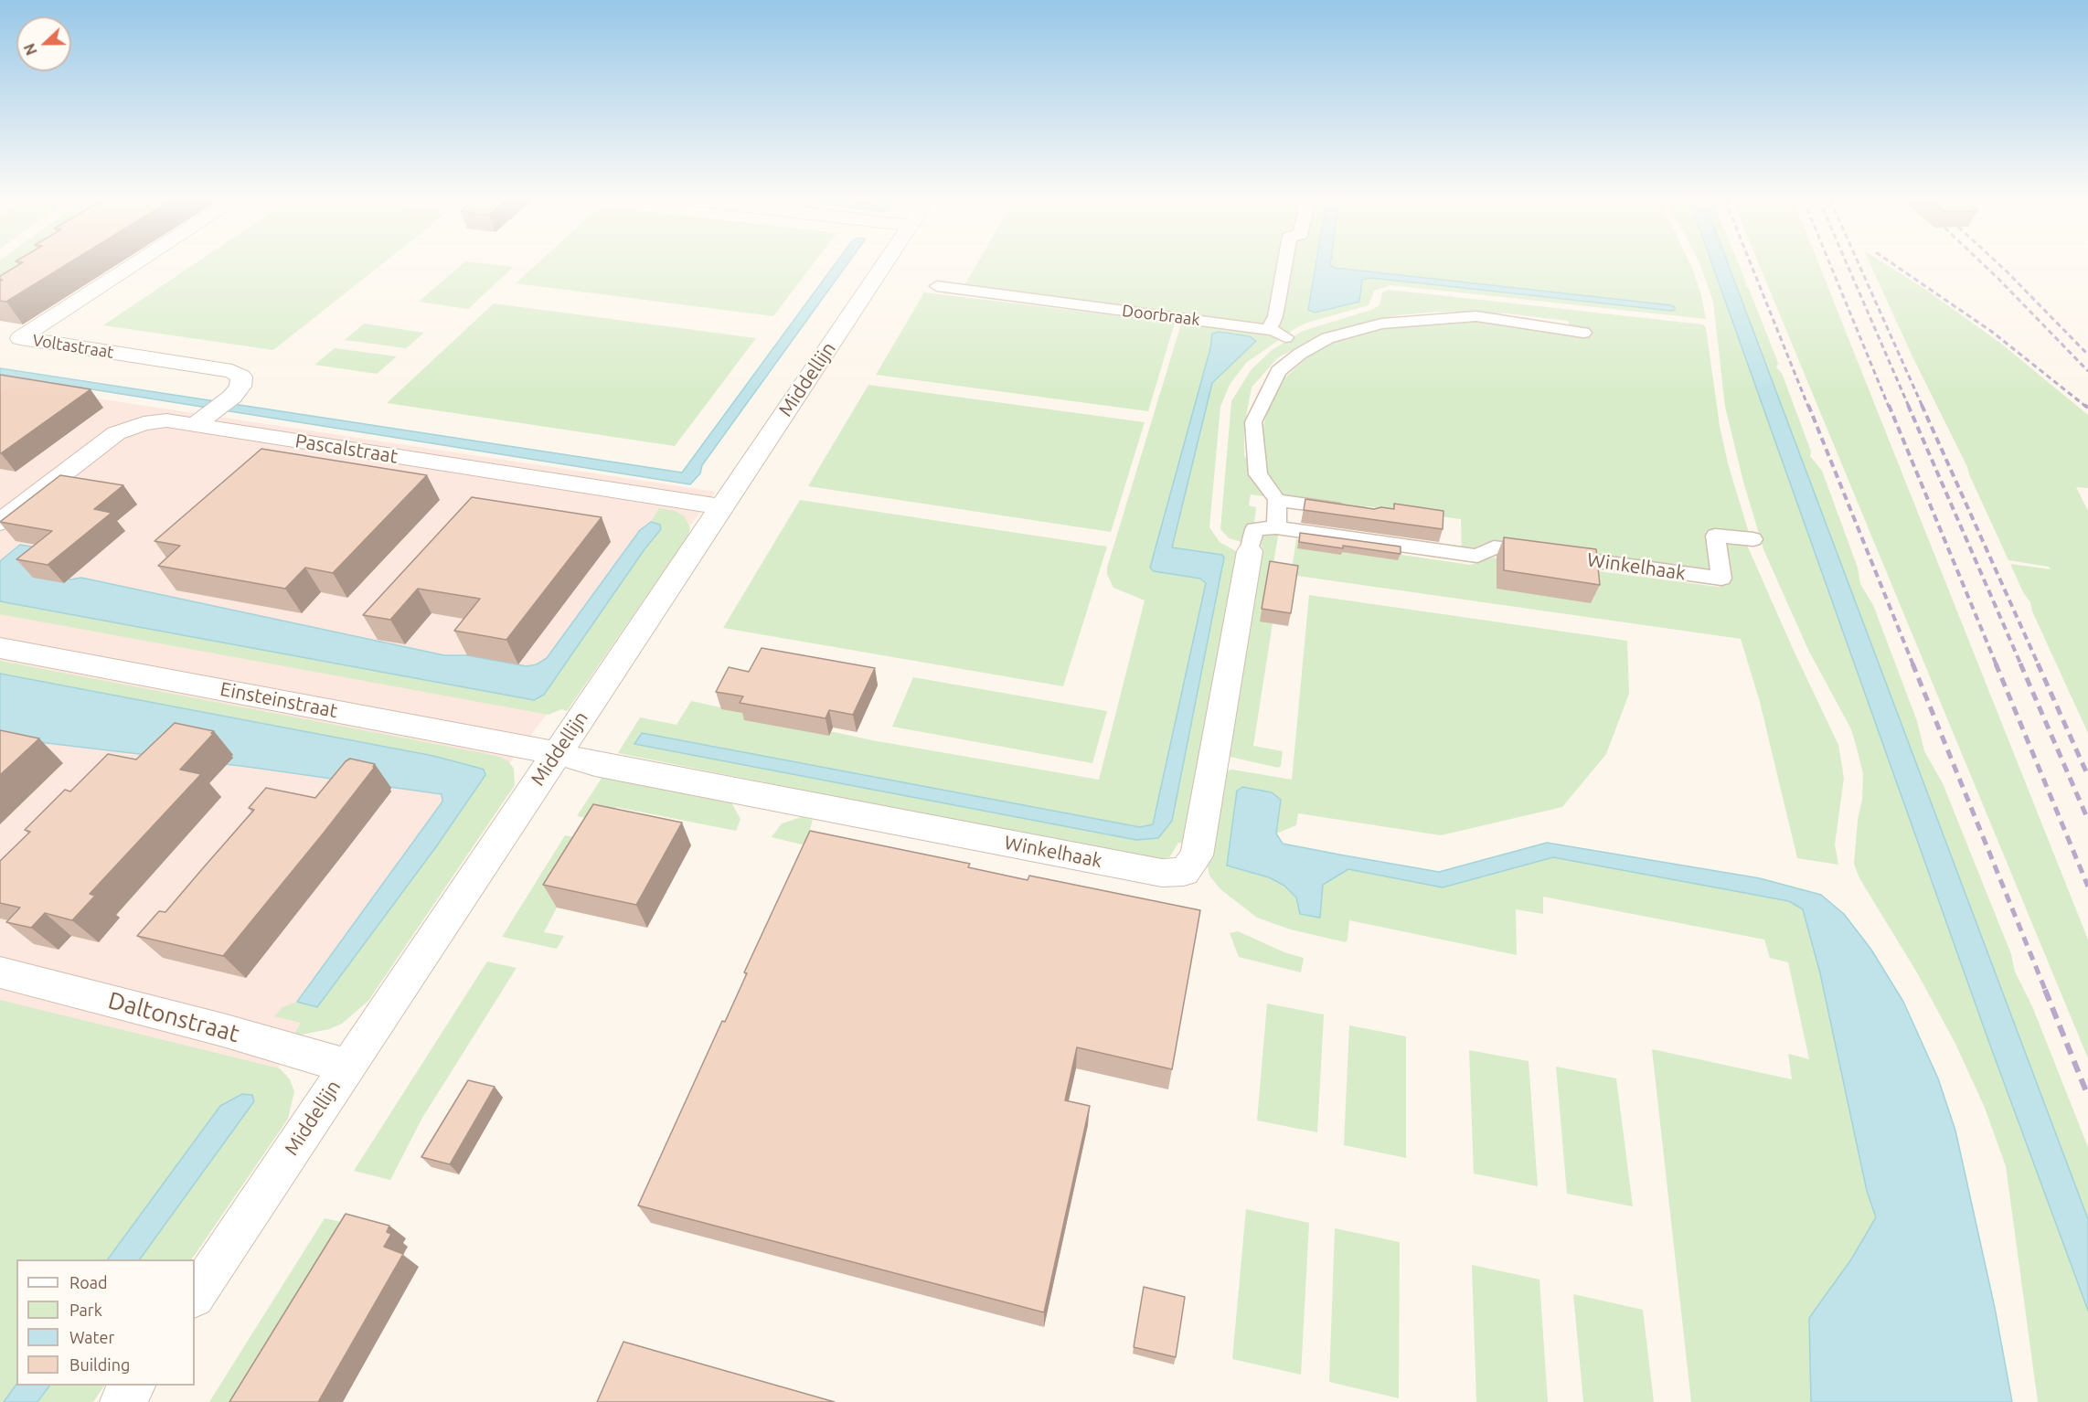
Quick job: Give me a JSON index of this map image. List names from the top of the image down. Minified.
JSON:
{"streets":{"street":["Doorbraak","Voltastraat","Middellijn","Pascalstraat","Winkelhaak","Einsteinstraat","Daltonstraat"]},"crossings":[["Voltastraat","Pascalstraat"],["Middellijn","Pascalstraat"],["Middellijn","Winkelhaak"],["Middellijn","Einsteinstraat"],["Middellijn","Daltonstraat"],["Winkelhaak","Einsteinstraat"]],"legend":["Road","Park","Water","Building"],"north":"left"}
